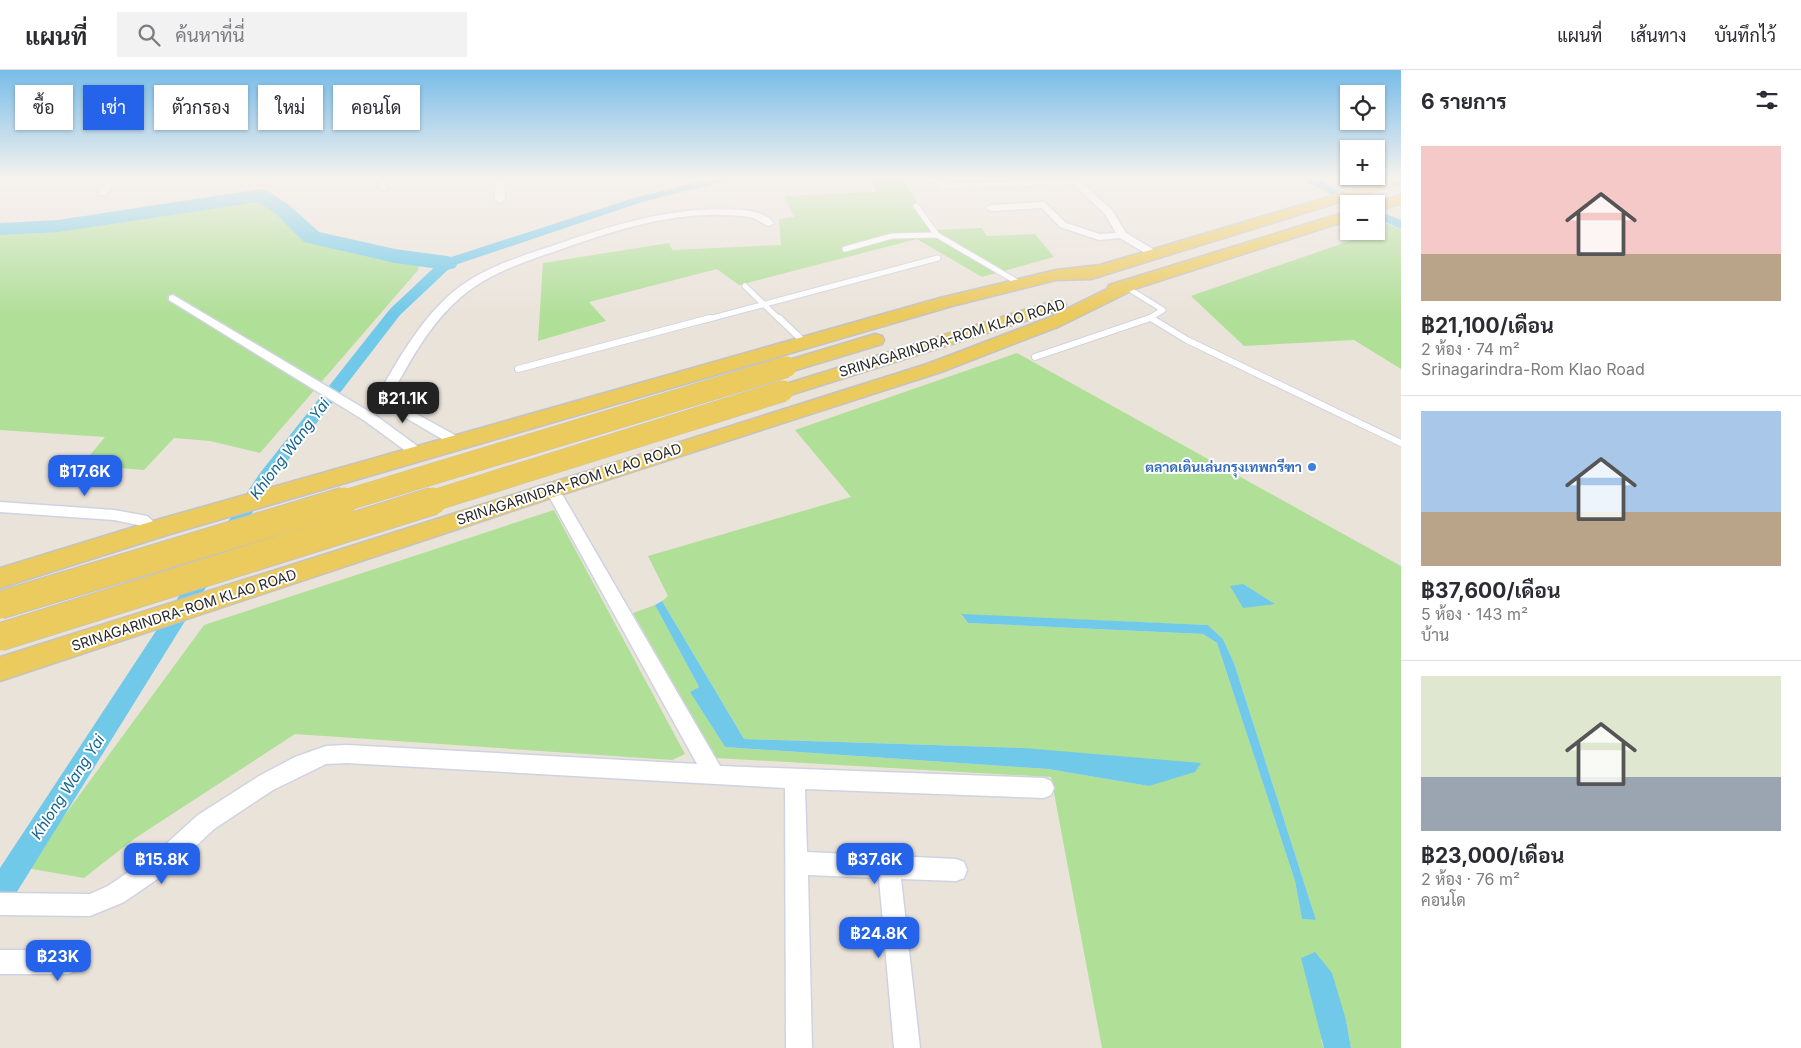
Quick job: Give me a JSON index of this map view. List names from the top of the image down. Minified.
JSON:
{"streets":{"main road":["SRINAGARINDRA-ROM KLAO ROAD"]},"water":["Khlong Wang Yai"],"places":["ตลาดเดินเล่นกรุงเทพกรีฑา"],"page":{"header":"แผนที่","search":"ค้นหาที่นี่","nav":["แผนที่","เส้นทาง","บันทึกไว้"],"heading":"6 รายการ","map_buttons":["+","−"],"chip":["ซื้อ","เช่า","ตัวกรอง","ใหม่","คอนโด"],"list":[{"name":"฿21,100/เดือน","note":"2 ห้อง · 74 m² · Srinagarindra-Rom Klao Road"},{"name":"฿37,600/เดือน","note":"5 ห้อง · 143 m² · บ้าน"},{"name":"฿23,000/เดือน","note":"2 ห้อง · 76 m² · คอนโด"}],"price":["฿21.1K","฿17.6K","฿15.8K","฿37.6K","฿24.8K","฿23K"]}}
